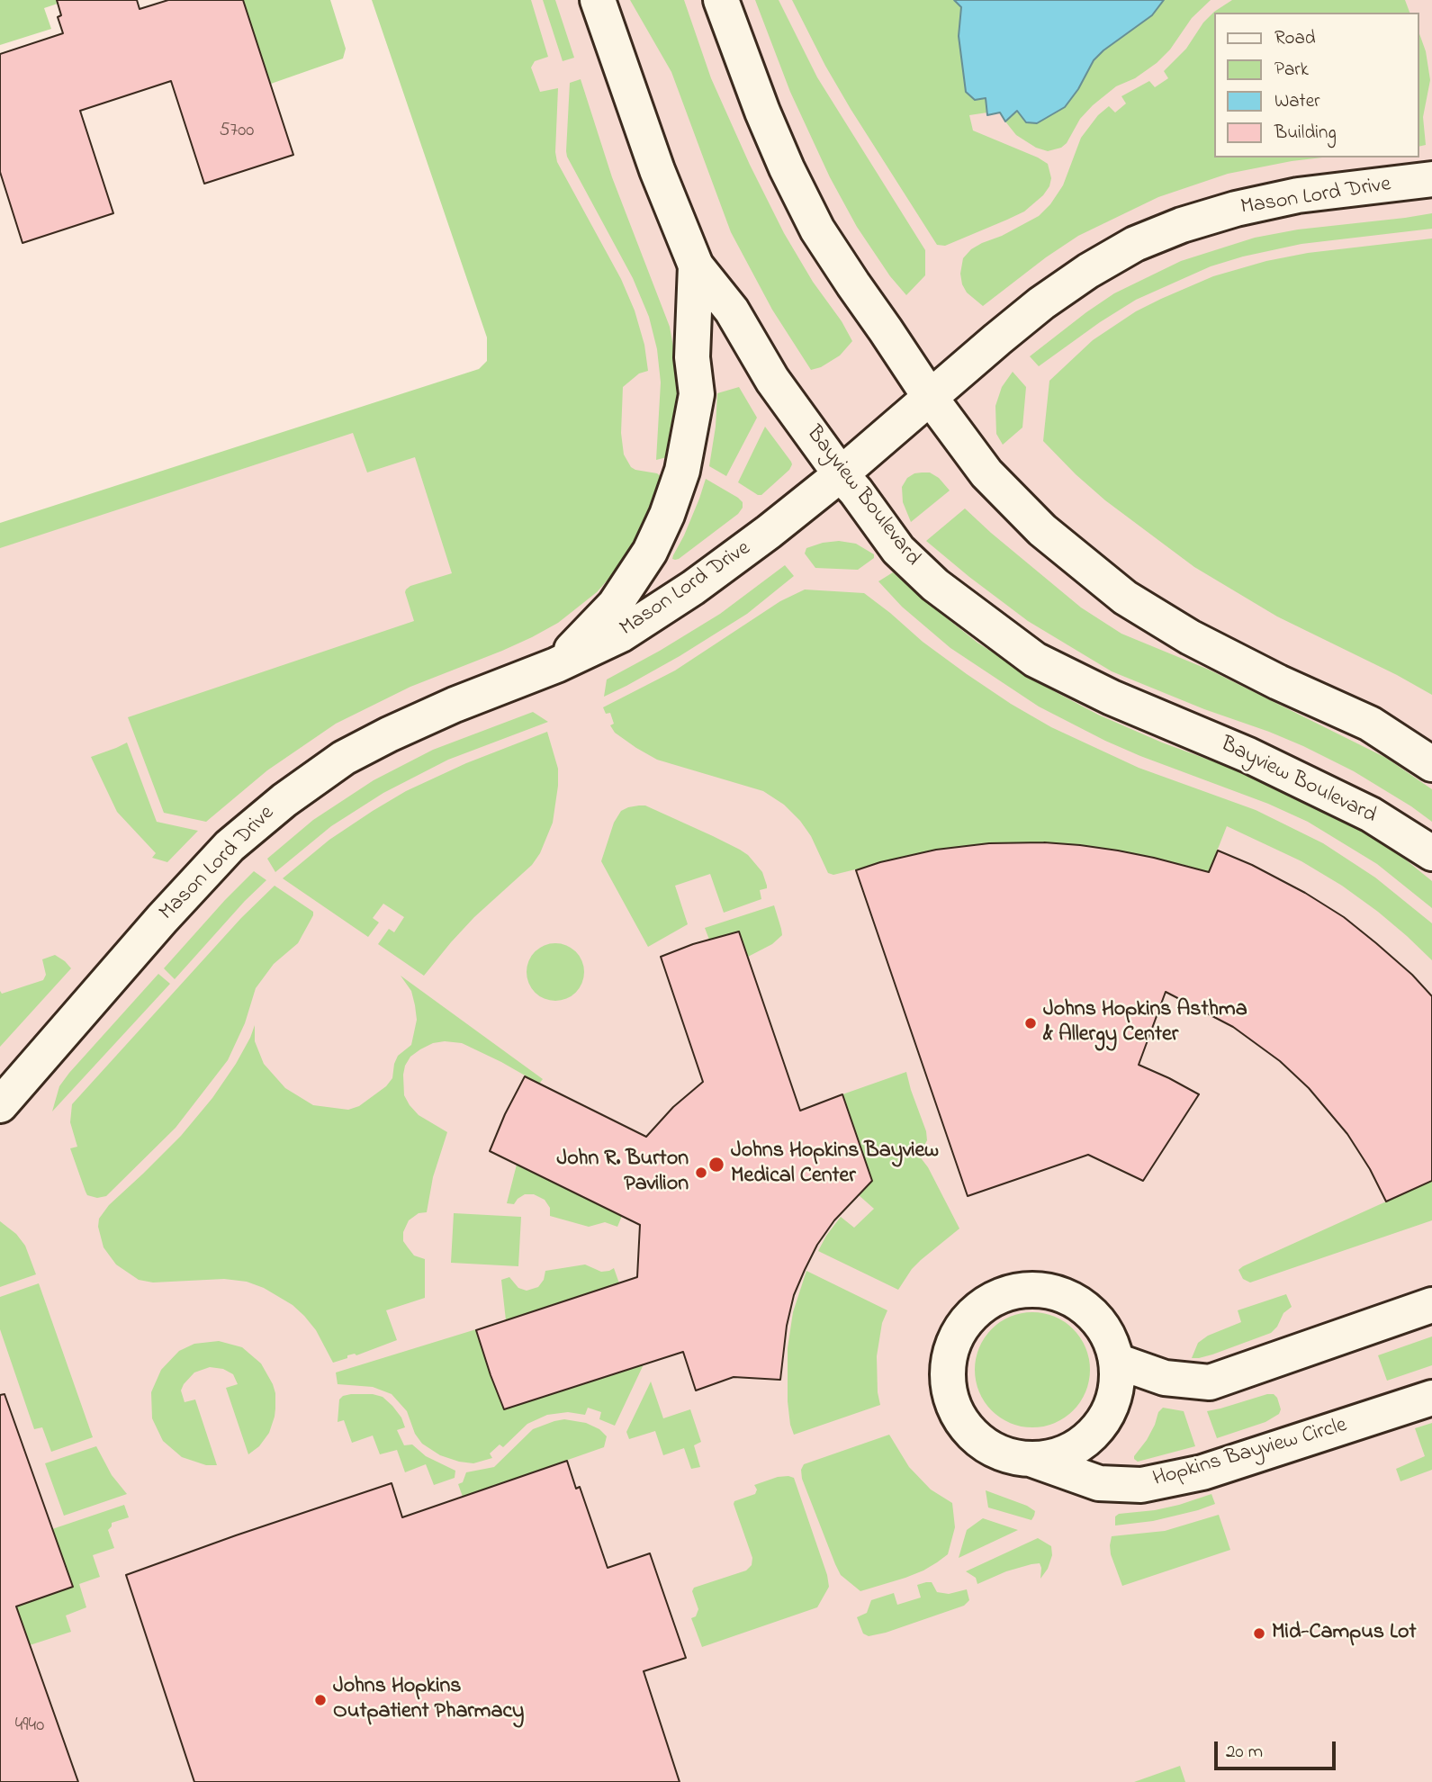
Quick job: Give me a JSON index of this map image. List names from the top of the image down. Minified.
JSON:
{"streets":{"street":["Mason Lord Drive","Bayview Boulevard","Hopkins Bayview Circle"]},"crossings":[["Mason Lord Drive","Bayview Boulevard"]],"places":["Johns Hopkins Asthma & Allergy Center","Johns Hopkins Bayview Medical Center","John R. Burton Pavilion","Mid-Campus Lot","Johns Hopkins Outpatient Pharmacy"],"house_numbers":["5700","4940"],"legend":["Road","Park","Water","Building"],"scale_bar":"20 m"}
